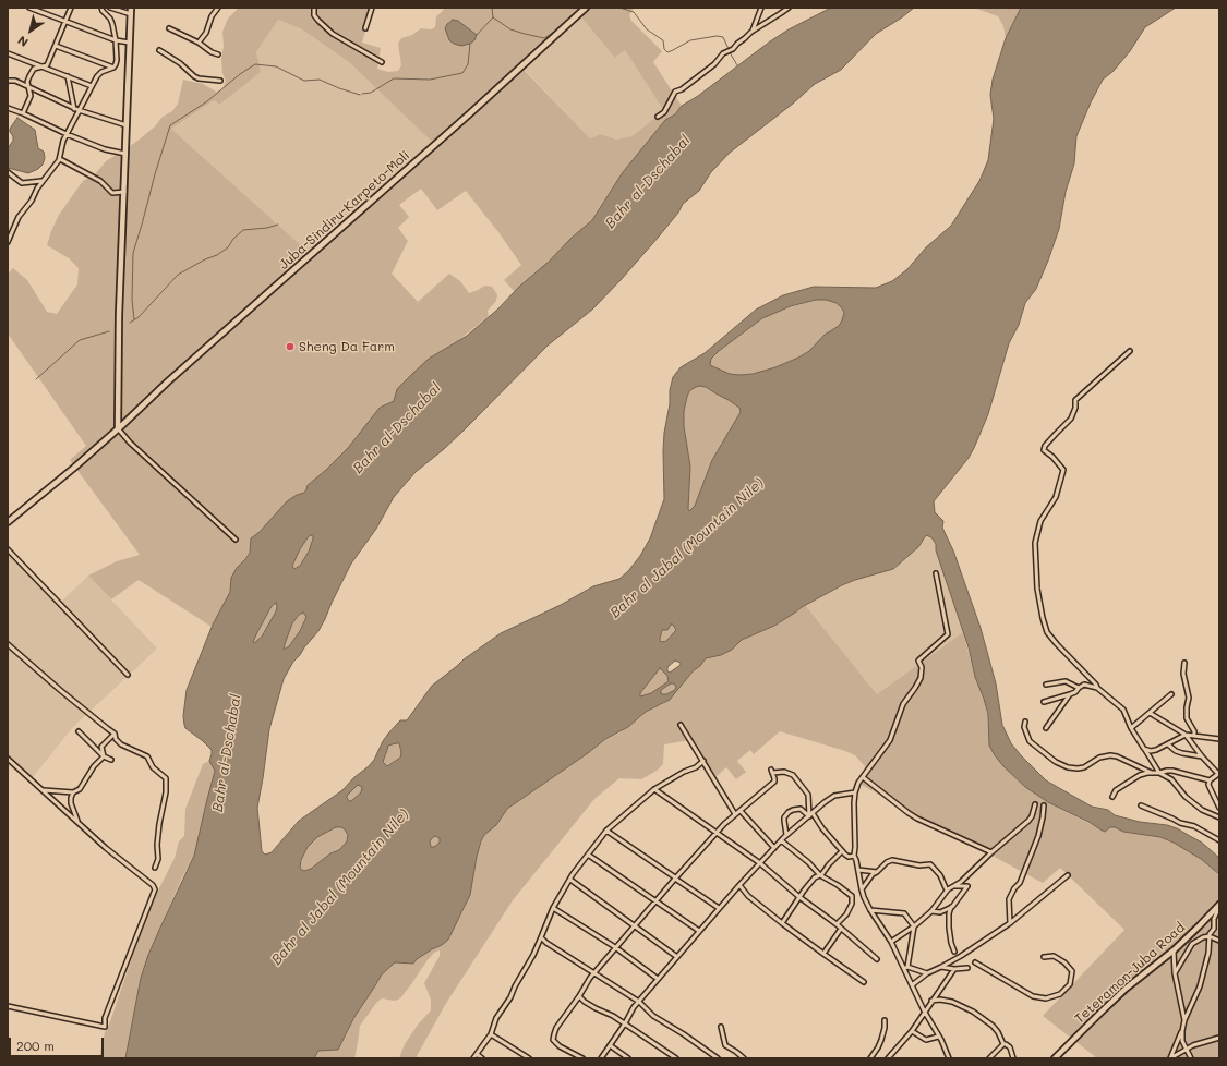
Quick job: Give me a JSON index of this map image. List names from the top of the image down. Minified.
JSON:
{"streets":{"main road":["Juba-Sindiru-Karpeto-Moli","Teteramon-Juba Road"]},"water":["Bahr al-Dschabal","Bahr al Jabal (Mountain Nile)"],"places":["Sheng Da Farm"],"scale_bar":"200 m","north":"bottom left"}
